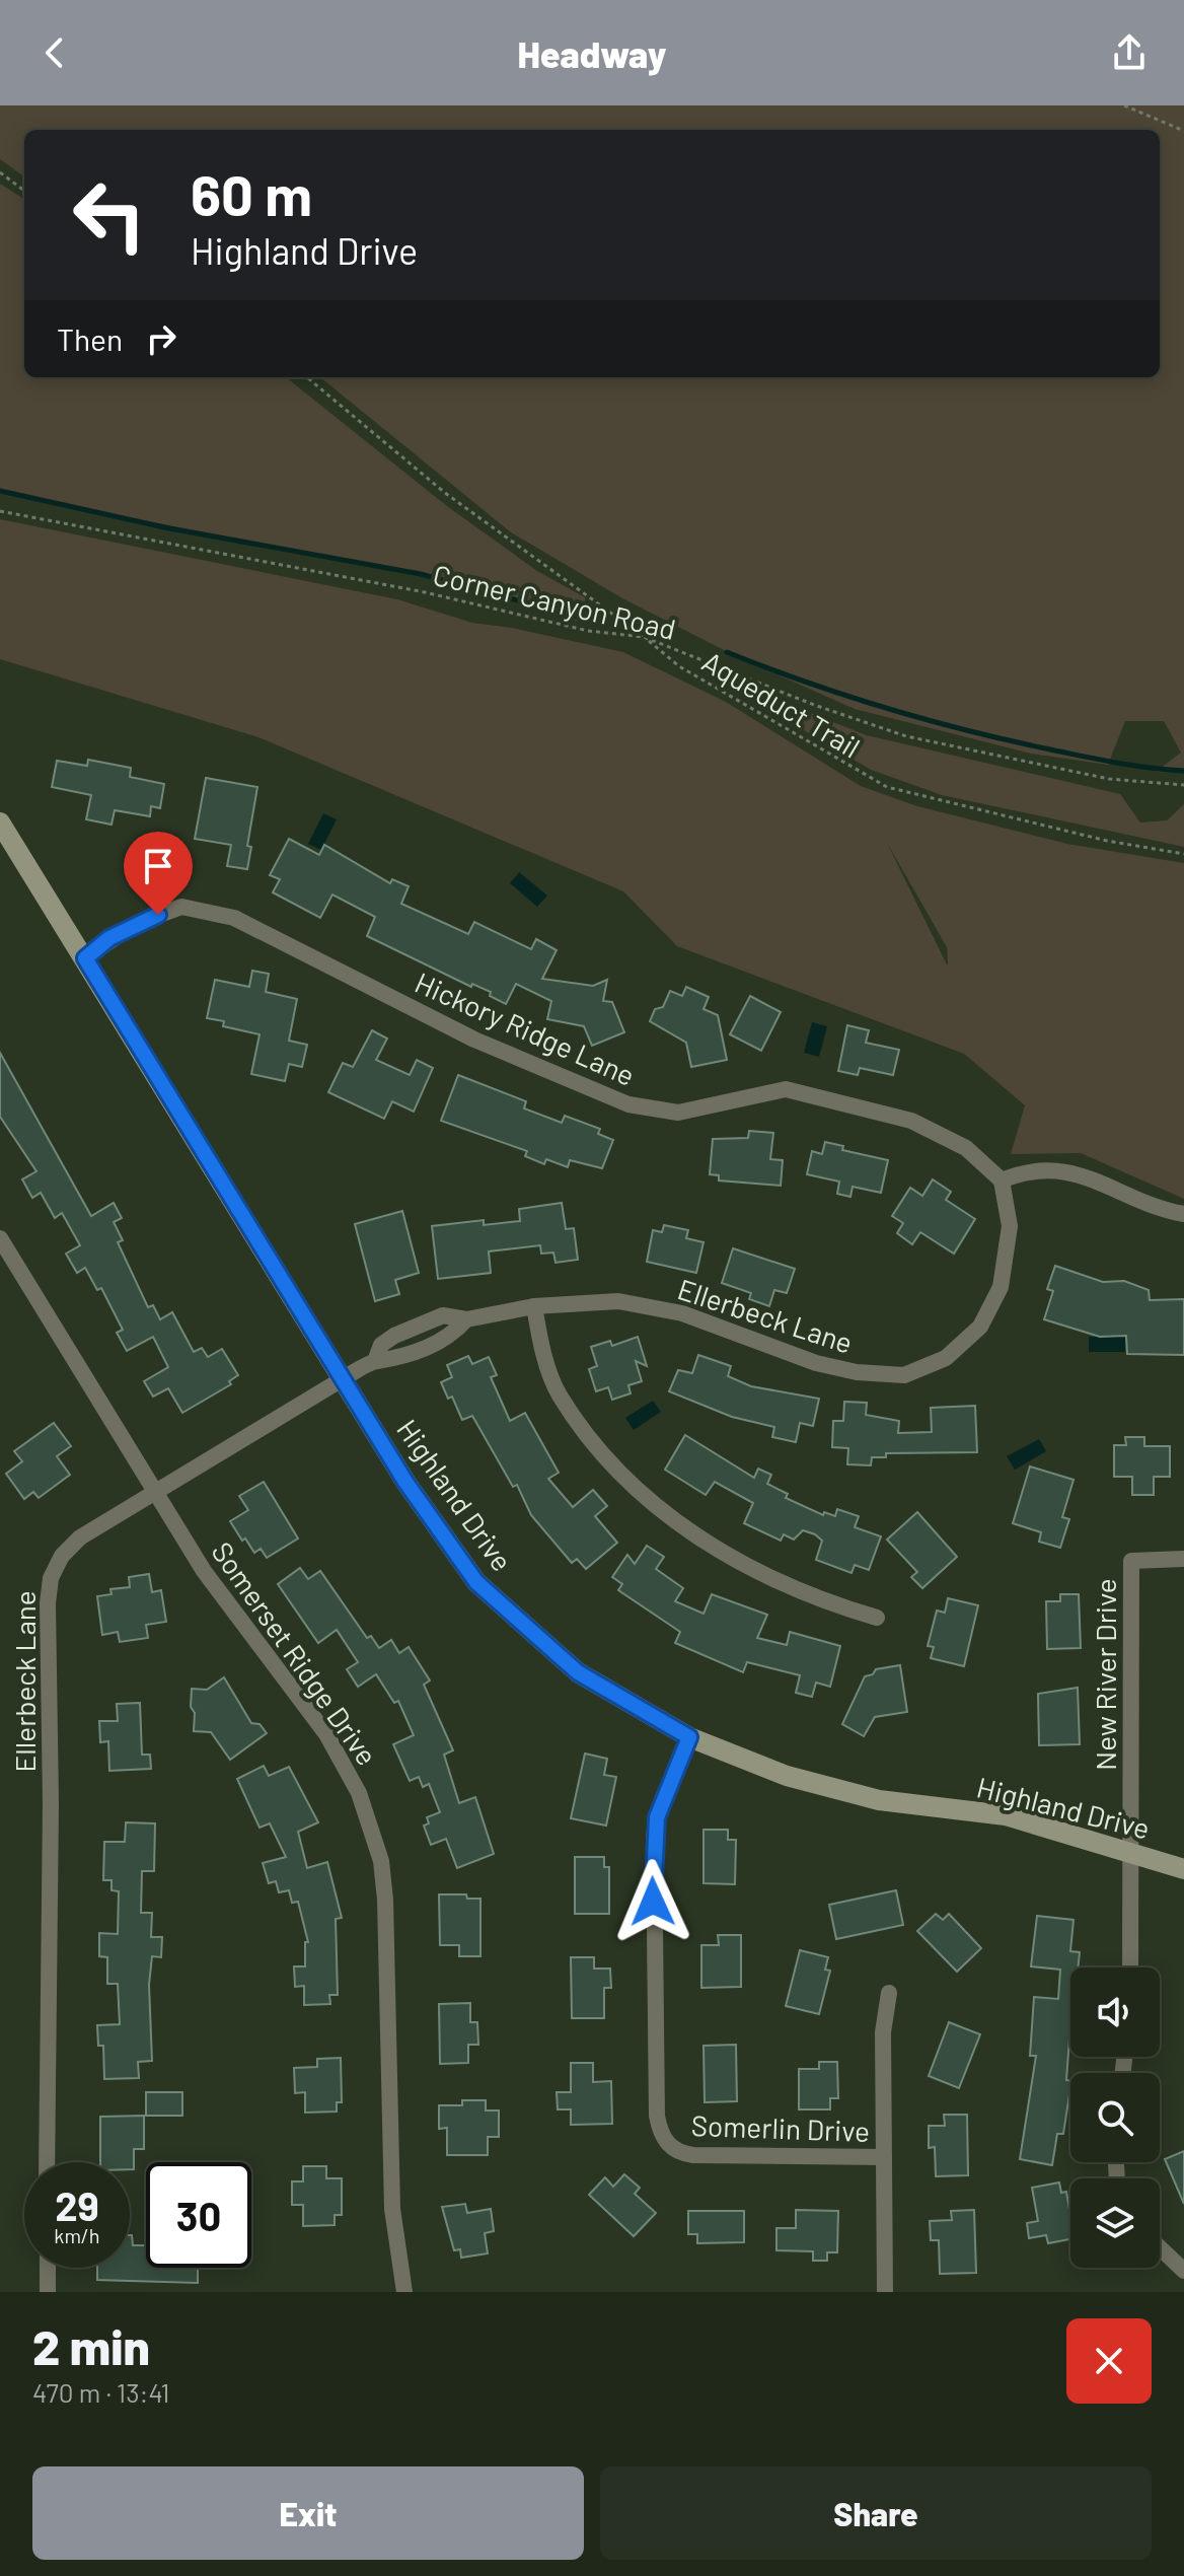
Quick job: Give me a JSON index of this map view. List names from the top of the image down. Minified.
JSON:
{"streets":{"street":["Hickory Ridge Lane","Ellerbeck Lane","Highland Drive","Somerset Ridge Drive","New River Drive","Somerlin Drive"],"path":["Corner Canyon Road","Aqueduct Trail"]},"crossings":[["Corner Canyon Road","Aqueduct Trail"],["Hickory Ridge Lane","Ellerbeck Lane"],["Hickory Ridge Lane","Highland Drive"],["Ellerbeck Lane","Highland Drive"],["Ellerbeck Lane","Somerset Ridge Drive"],["Highland Drive","New River Drive"],["Highland Drive","Somerlin Drive"]],"page":{"header":"Headway","turn":["60 m","Highland Drive"],"then":"Then","speed":"29 km/h","limit":"30","heading":["2 min","470 m · 13:41"],"buttons":["Exit","Share"]}}
